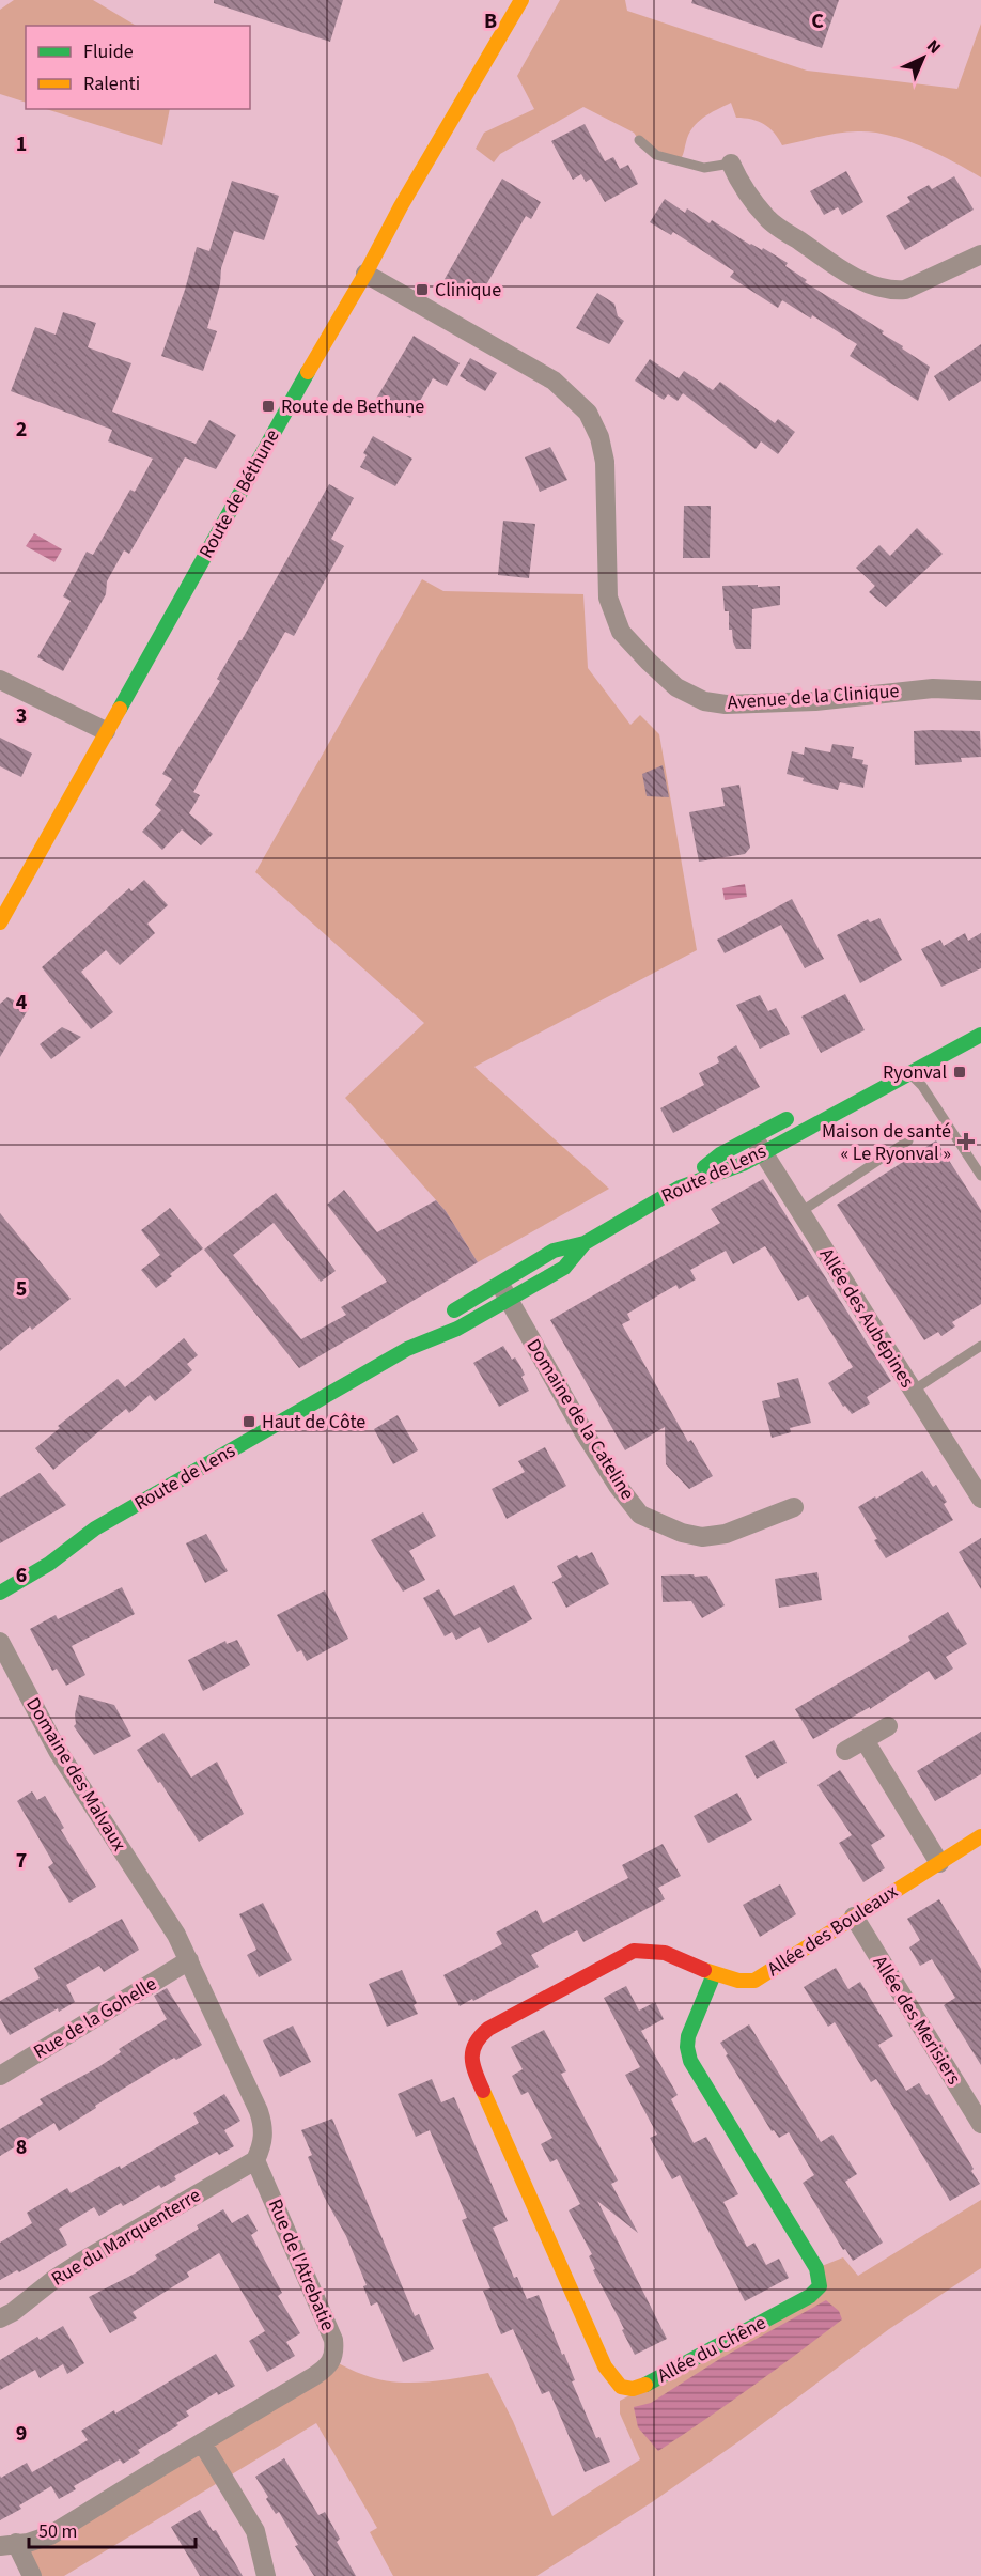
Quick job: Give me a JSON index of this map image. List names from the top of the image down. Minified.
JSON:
{"streets":{"main road":["Route de Béthune","Route de Lens","Allée des Bouleaux","Allée du Chêne"],"street":["Avenue de la Clinique","Allée des Aubépines","Domaine de la Cateline","Domaine des Malvaux","Rue de la Gohelle","Allée des Merisiers","Rue du Marquenterre","Rue de l'Atrebatie"]},"crossings":[["Route de Béthune","Avenue de la Clinique"],["Route de Lens","Allée des Aubépines"],["Route de Lens","Domaine de la Cateline"],["Domaine des Malvaux","Rue de la Gohelle"],["Allée des Bouleaux","Allée des Merisiers"],["Allée des Bouleaux","Allée du Chêne"],["Rue du Marquenterre","Rue de l'Atrebatie"]],"places":{"transit":["Clinique","Route de Bethune","Ryonval","Haut de Côte"],"health":["Maison de santé « Le Ryonval »"]},"legend":["Fluide","Ralenti"],"scale_bar":"50 m","north":"top right","grid":{"columns":["B","C"],"rows":["1","2","3","4","5","6","7","8","9"]}}
